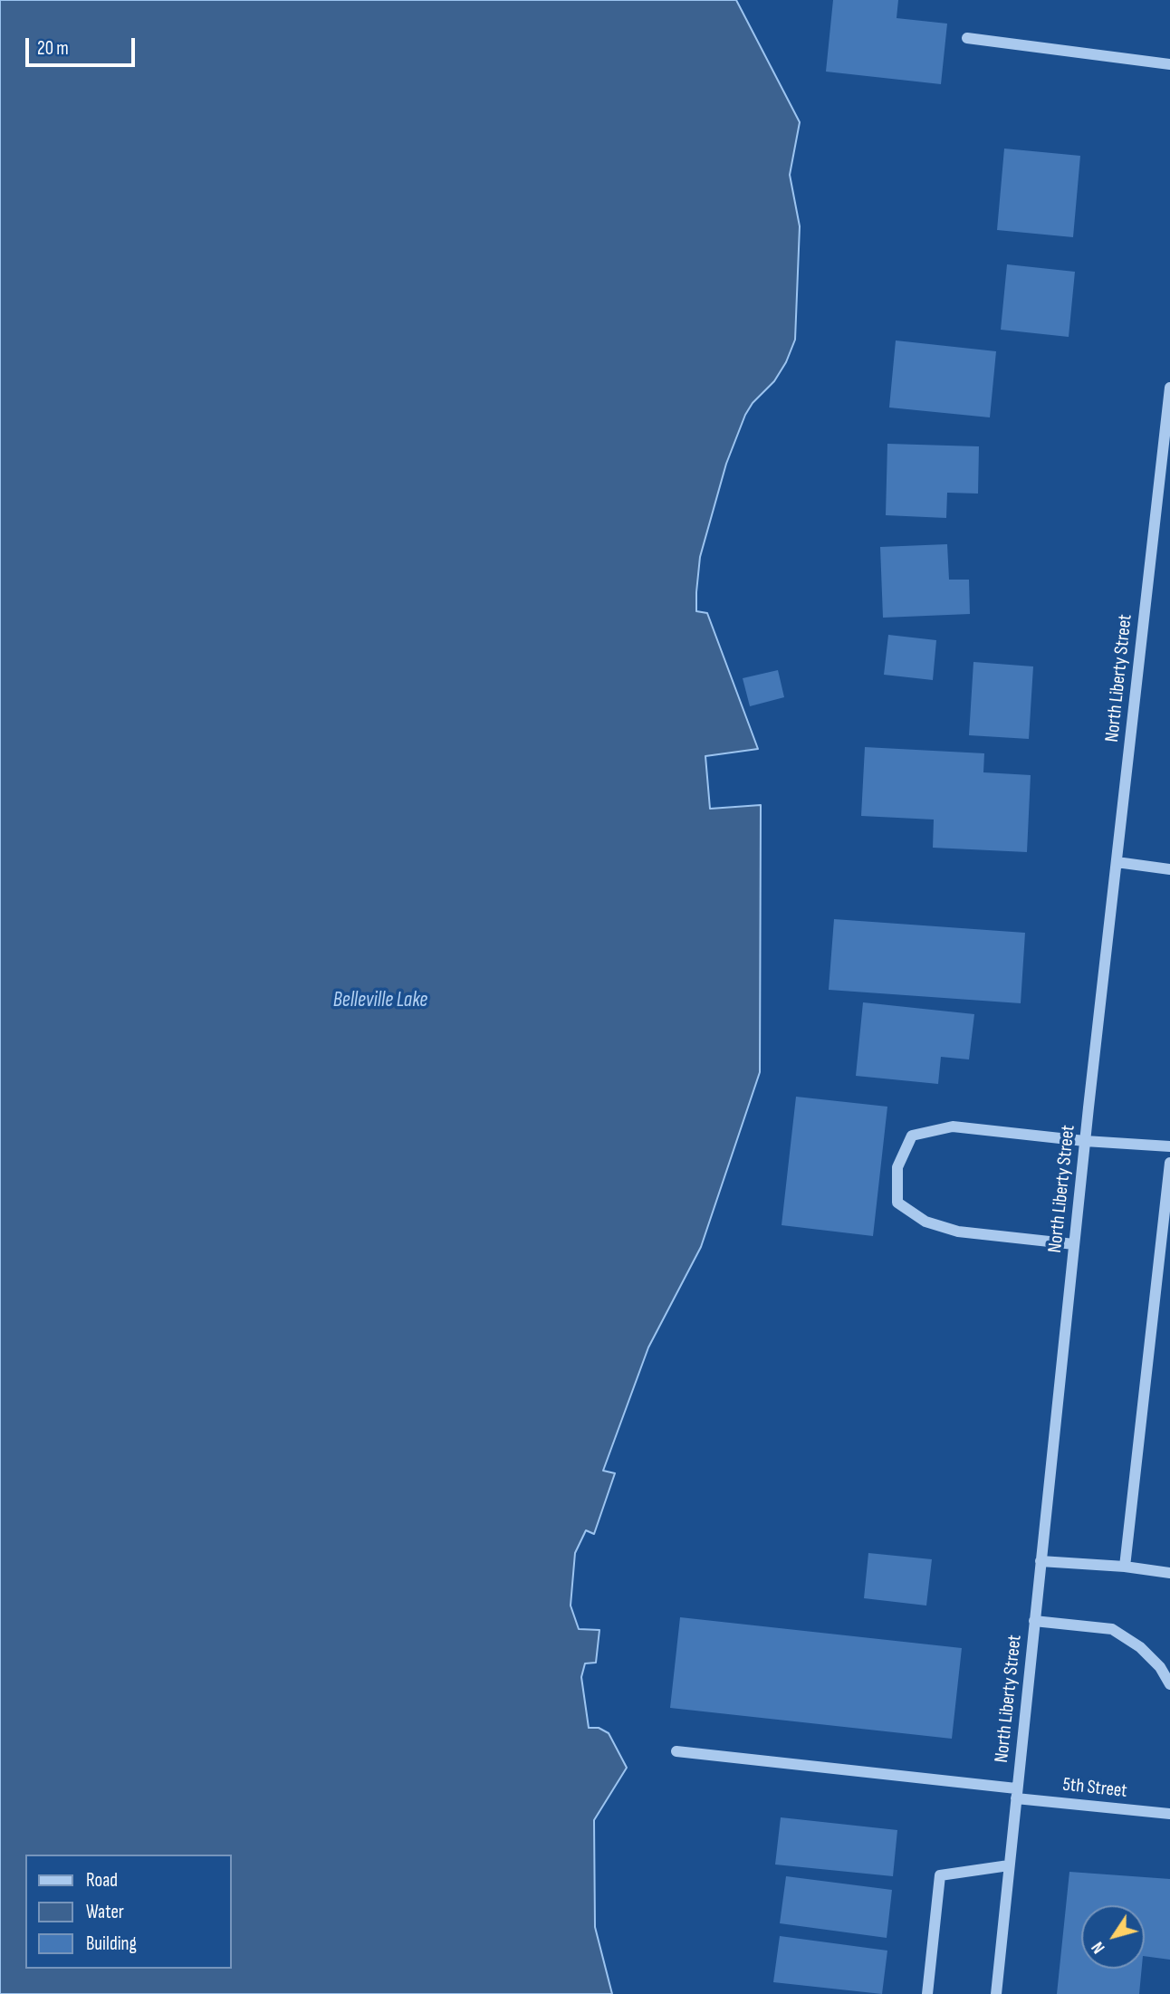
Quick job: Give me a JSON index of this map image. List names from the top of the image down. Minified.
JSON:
{"streets":{"street":["North Liberty Street","5th Street"]},"crossings":[["North Liberty Street","5th Street"]],"water":["Belleville Lake"],"legend":["Road","Water","Building"],"scale_bar":"20 m","north":"bottom left"}
